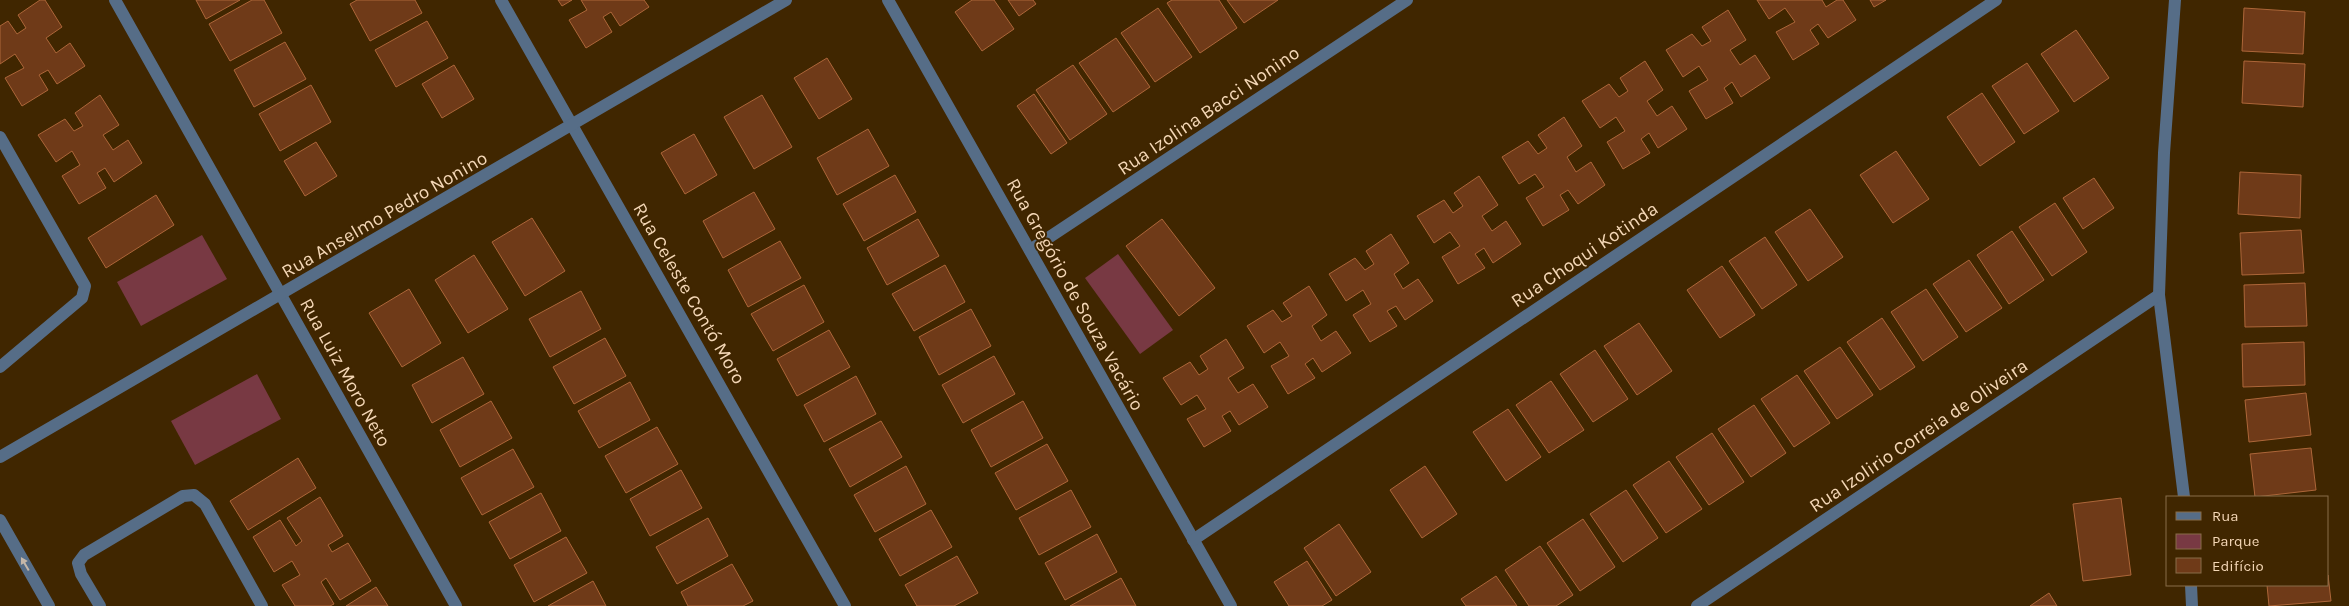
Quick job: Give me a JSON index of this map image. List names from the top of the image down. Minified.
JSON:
{"streets":{"street":["Rua Izolina Bacci Nonino","Rua Anselmo Pedro Nonino","Rua Choqui Kotinda","Rua Celeste Contó Moro","Rua Gregório de Souza Vacário","Rua Luiz Moro Neto","Rua Izolirio Correia de Oliveira"]},"crossings":[["Rua Izolina Bacci Nonino","Rua Gregório de Souza Vacário"],["Rua Anselmo Pedro Nonino","Rua Celeste Contó Moro"],["Rua Anselmo Pedro Nonino","Rua Luiz Moro Neto"],["Rua Choqui Kotinda","Rua Gregório de Souza Vacário"]],"legend":["Rua","Parque","Edifício"]}
